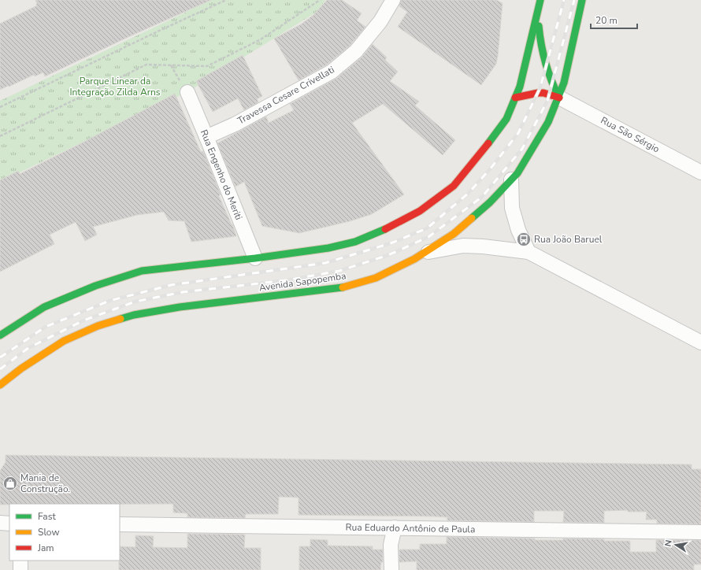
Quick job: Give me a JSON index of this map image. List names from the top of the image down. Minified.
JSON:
{"streets":{"main road":["Avenida Sapopemba"],"street":["Travessa Cesare Crivellati","Rua São Sérgio","Rua Engenho do Meriti","Rua Eduardo Antônio de Paula"]},"crossings":[["Travessa Cesare Crivellati","Rua Engenho do Meriti"],["Rua São Sérgio","Avenida Sapopemba"]],"parks":["Parque Linear da Integração Zilda Arns"],"places":{"bus stop":["Rua João Baruel"],"shop":["Mania de Construção."]},"legend":["Fast","Slow","Jam"],"scale_bar":"20 m","north":"left"}
